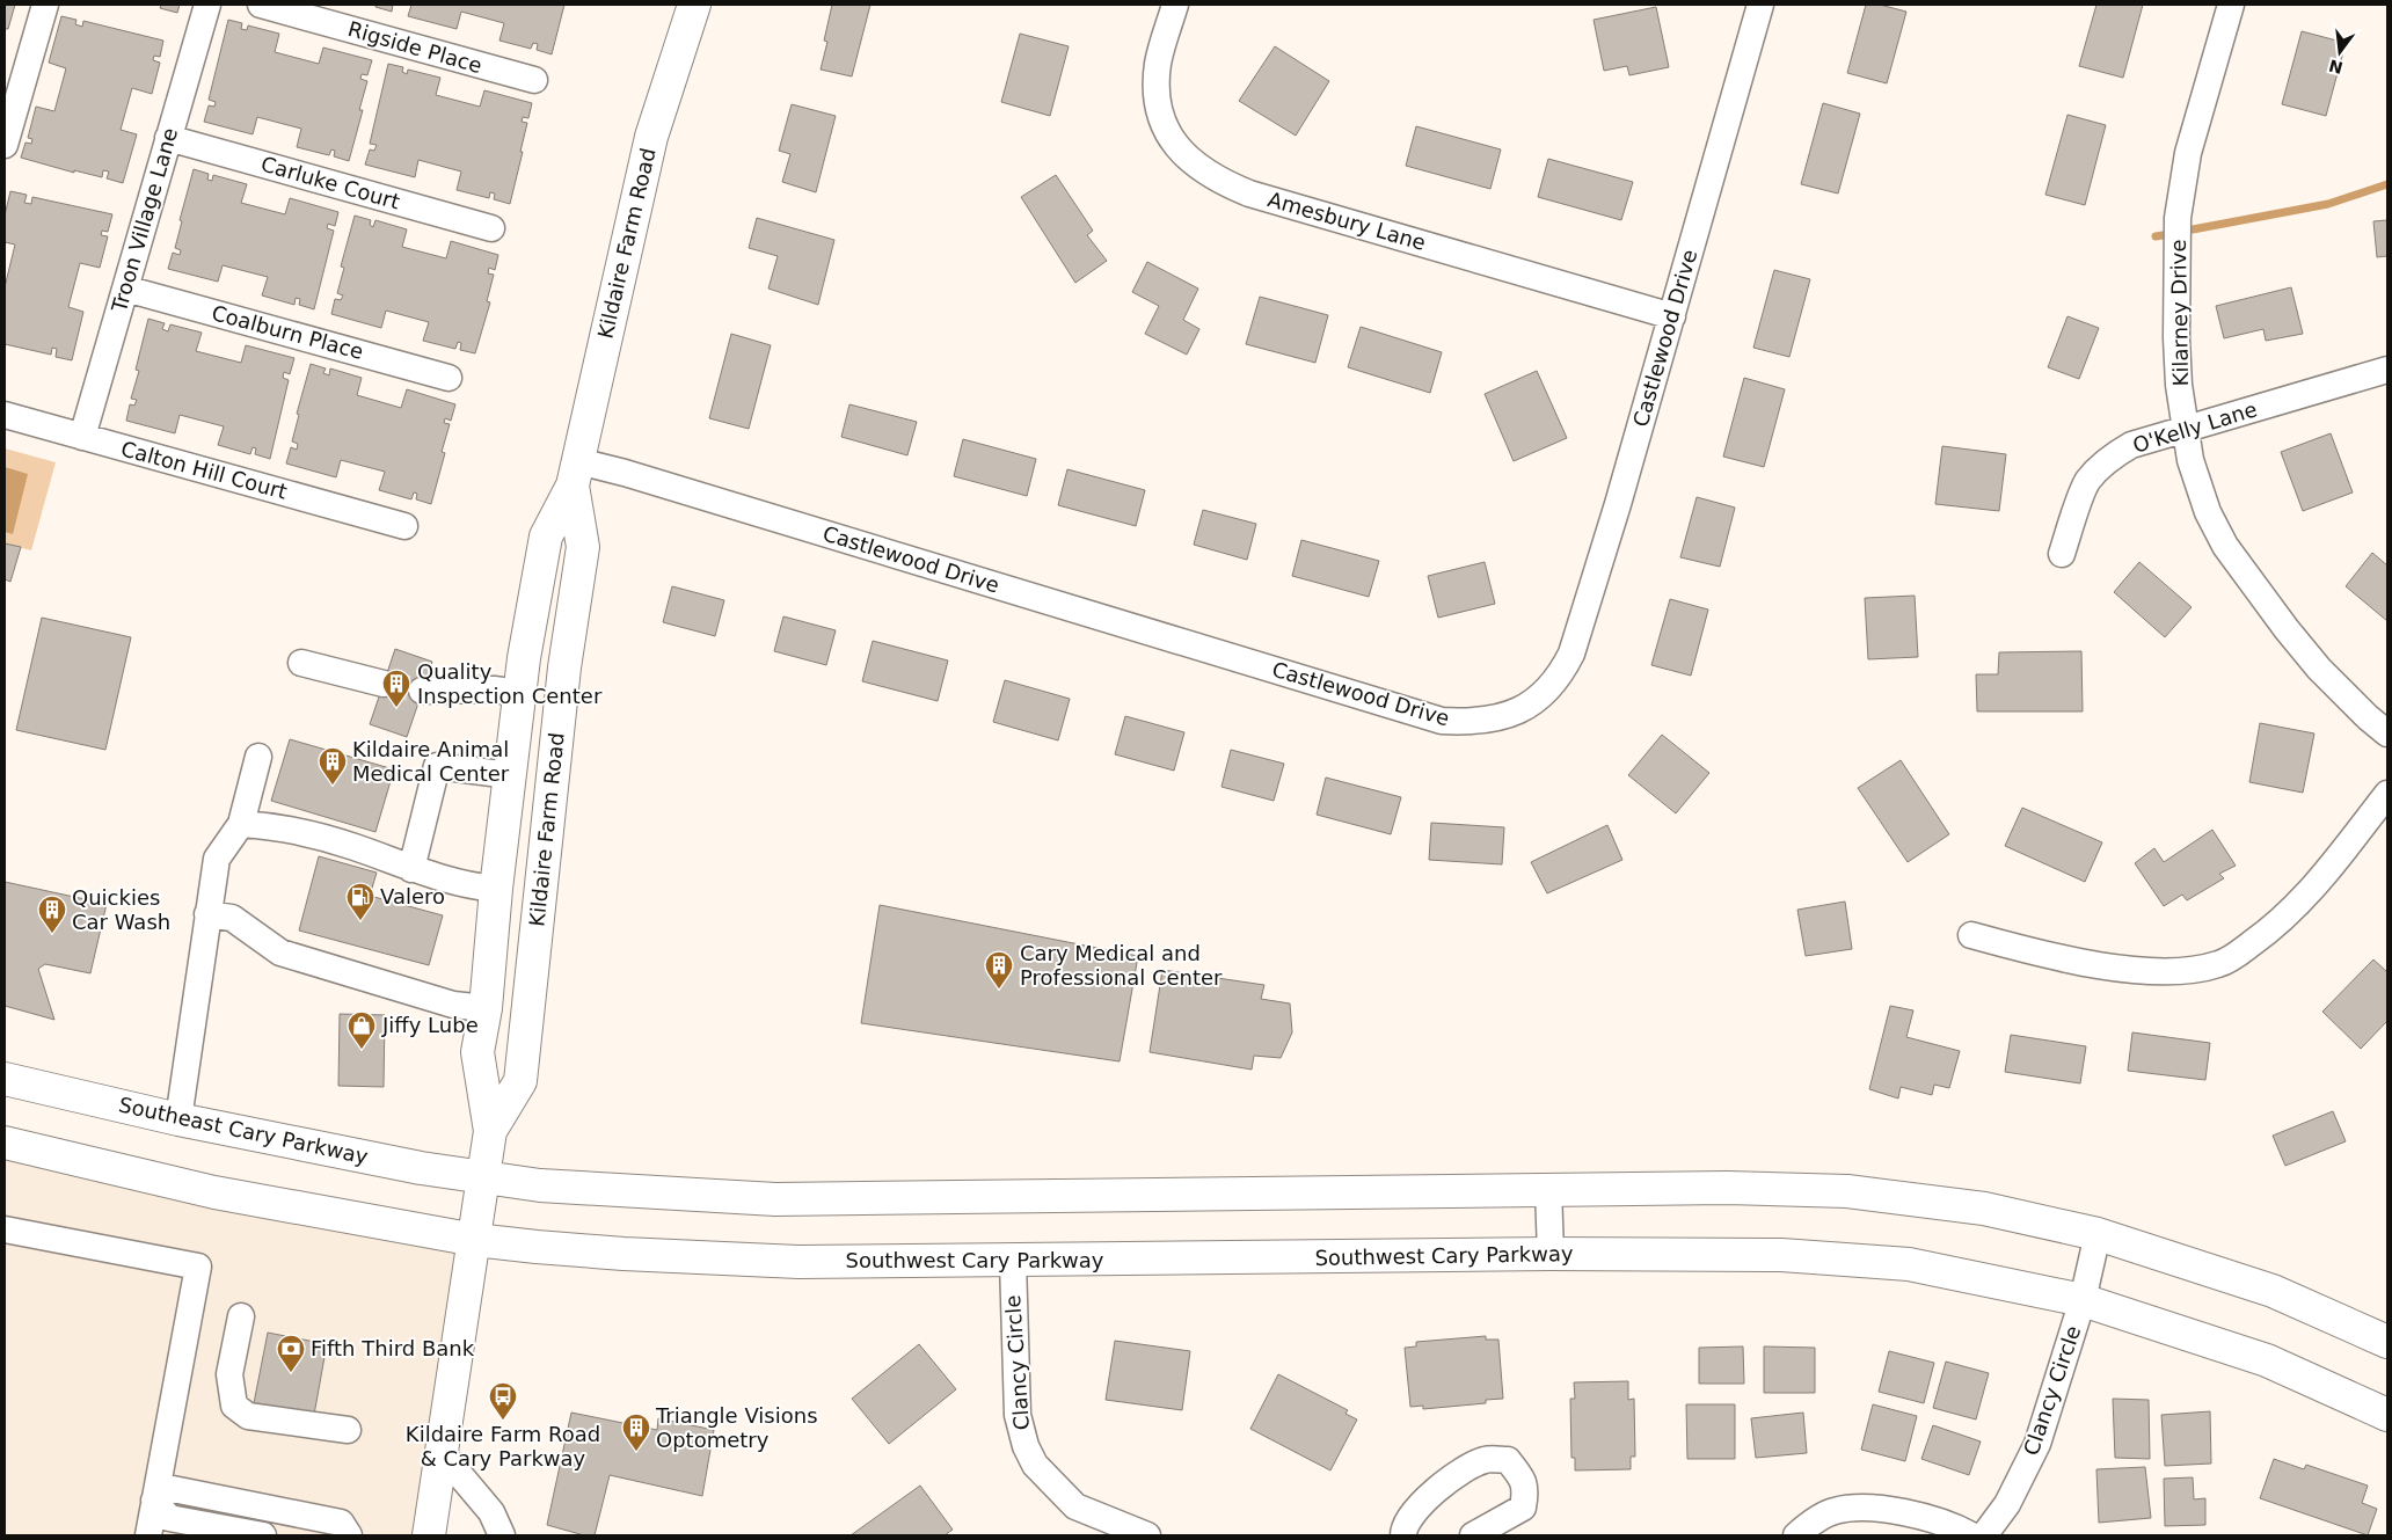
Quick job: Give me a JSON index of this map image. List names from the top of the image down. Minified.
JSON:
{"streets":{"main road":["Kildaire Farm Road","Southeast Cary Parkway","Southwest Cary Parkway"],"street":["Rigside Place","Carluke Court","Troon Village Lane","Amesbury Lane","Kilarney Drive","Coalburn Place","Castlewood Drive","O'Kelly Lane","Calton Hill Court","Clancy Circle"]},"crossings":[["Carluke Court","Troon Village Lane"],["Troon Village Lane","Coalburn Place"],["Troon Village Lane","Calton Hill Court"],["Amesbury Lane","Castlewood Drive"],["Kildaire Farm Road","Castlewood Drive"],["Kildaire Farm Road","Southeast Cary Parkway"],["Kildaire Farm Road","Southwest Cary Parkway"],["Kilarney Drive","O'Kelly Lane"],["Southwest Cary Parkway","Clancy Circle"]],"places":{"building":["Quality Inspection Center","Kildaire Animal Medical Center","Quickies Car Wash","Cary Medical and Professional Center","Triangle Visions Optometry"],"fuel station":["Valero"],"shop":["Jiffy Lube"],"bank":["Fifth Third Bank"],"bus stop":["Kildaire Farm Road & Cary Parkway"]},"north":"bottom"}
